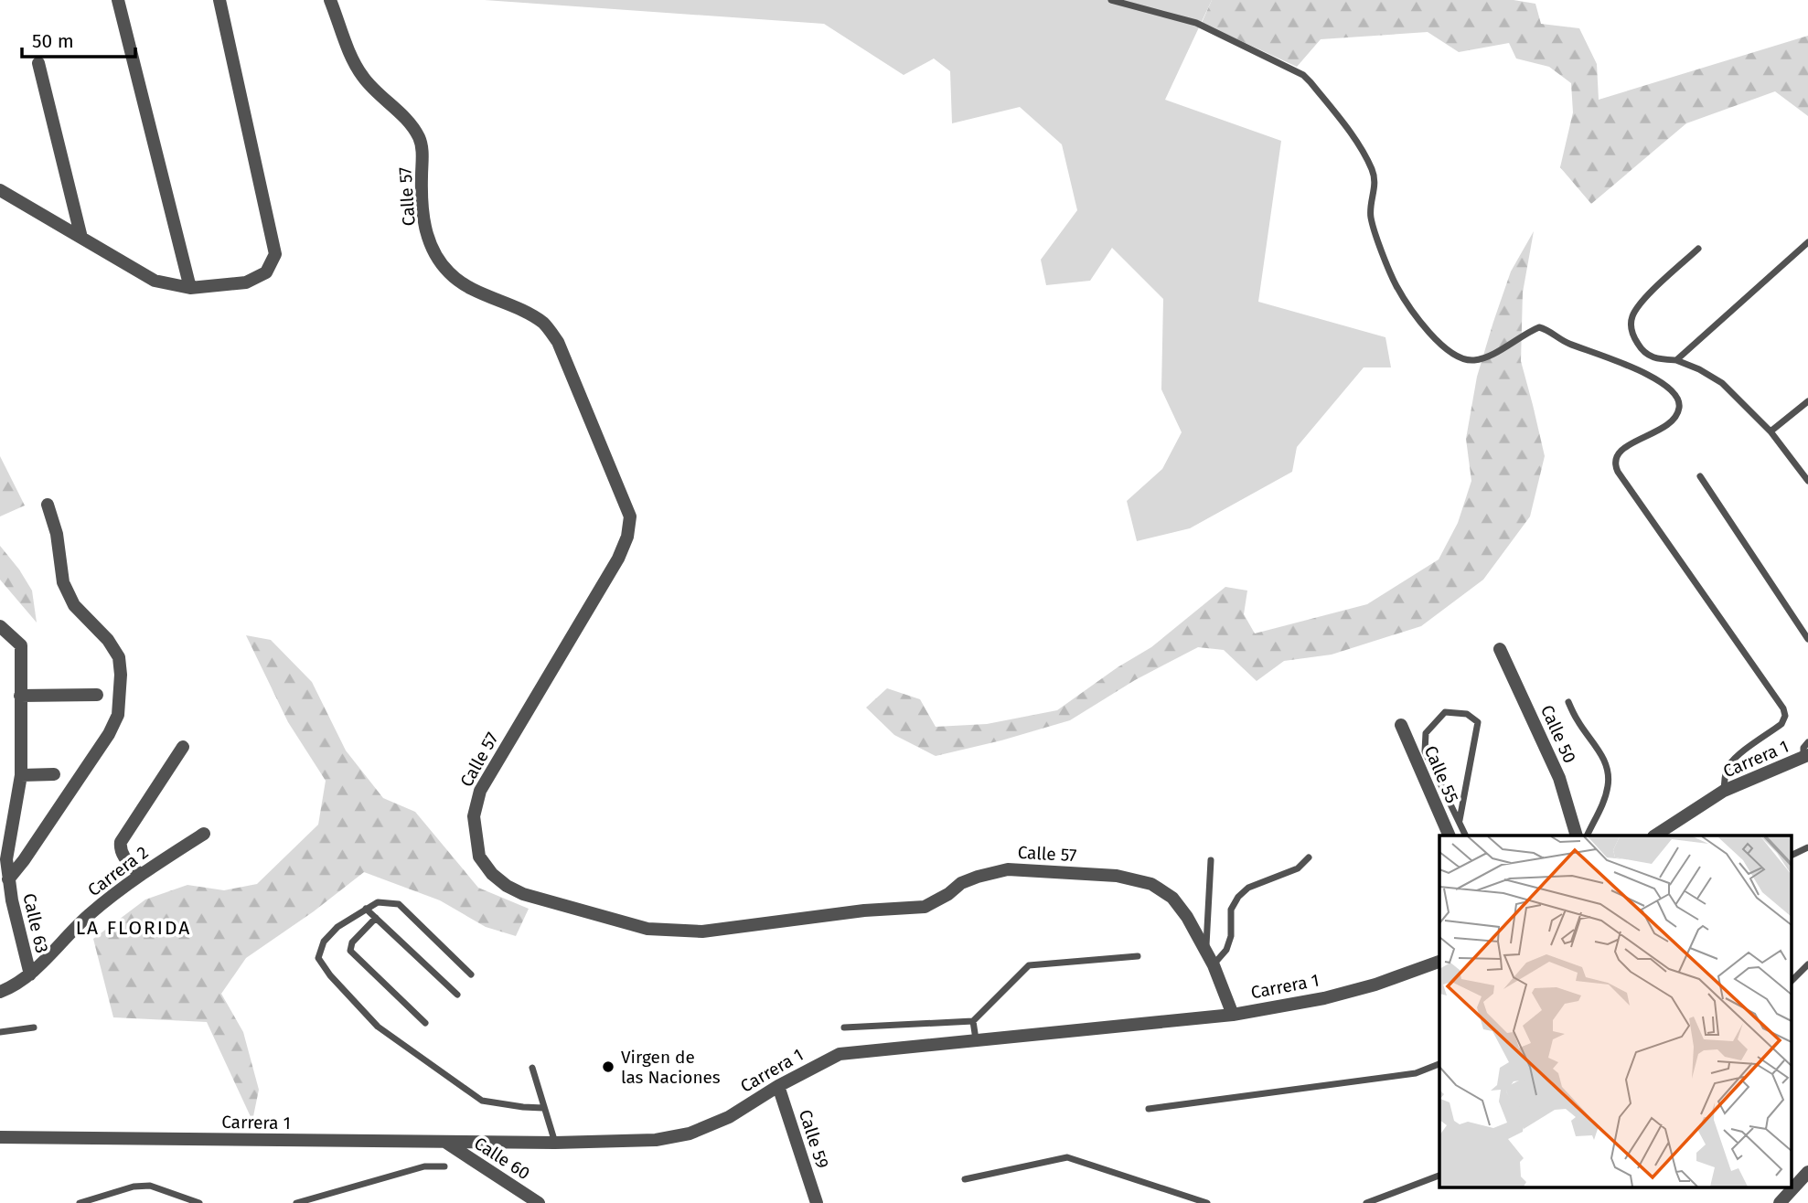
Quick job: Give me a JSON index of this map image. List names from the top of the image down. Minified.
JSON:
{"streets":{"street":["Calle 57","Calle 50","Carrera 1","Calle 55","Carrera 2","Calle 63","Calle 59","Calle 60"]},"crossings":[["Calle 57","Carrera 1"],["Carrera 1","Calle 59"],["Carrera 1","Calle 60"],["Carrera 2","Calle 63"]],"districts":["LA FLORIDA"],"places":["Virgen de las Naciones"],"scale_bar":"50 m"}
